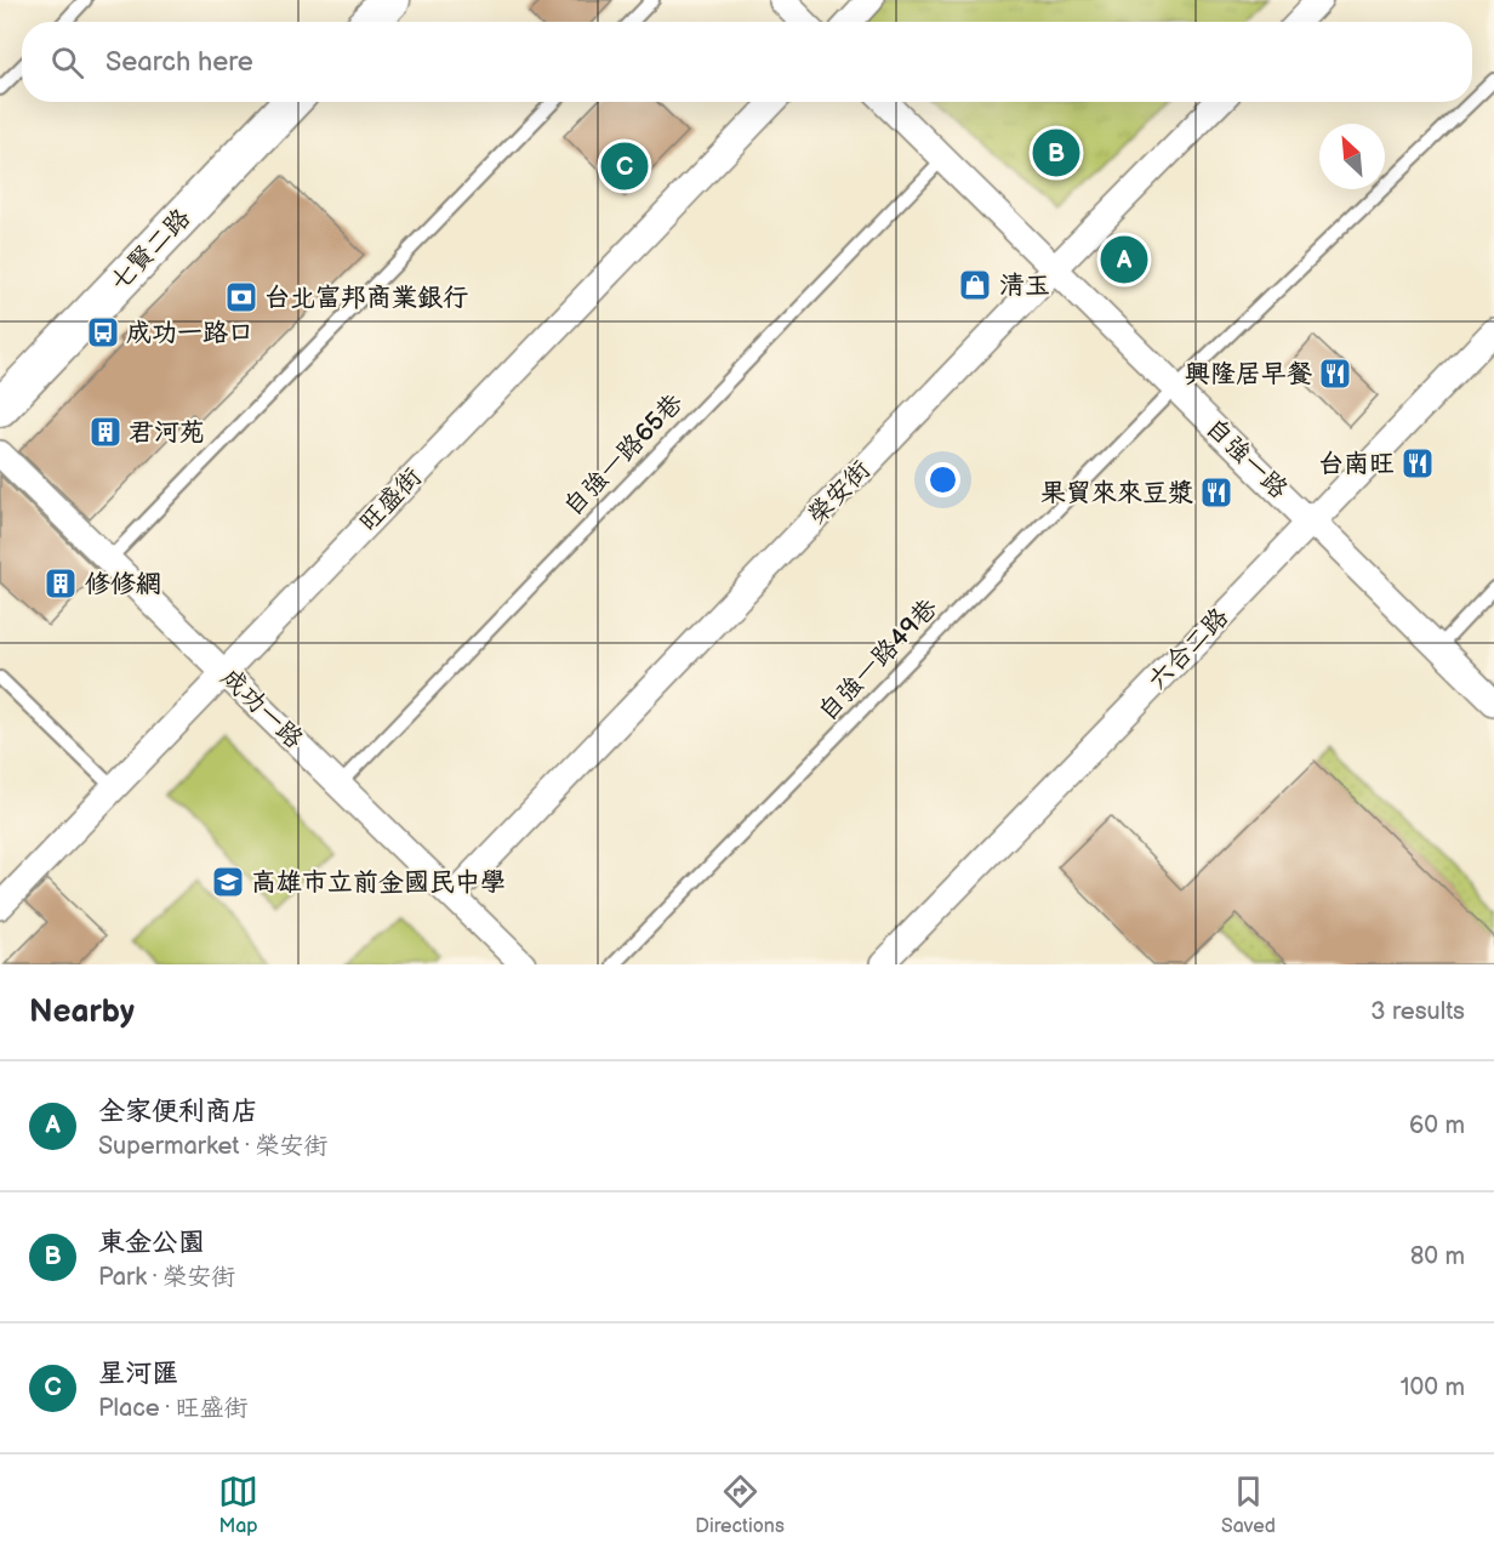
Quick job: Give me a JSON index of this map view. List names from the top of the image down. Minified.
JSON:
{"streets":{"street":["七賢二路","自強一路","榮安街","旺盛街","六合二路","成功一路"],"lane":["自強一路65巷","自強一路49巷"]},"crossings":[["自強一路65巷","自強一路"],["自強一路65巷","成功一路"],["自強一路","榮安街"],["自強一路","六合二路"],["自強一路","自強一路49巷"],["榮安街","成功一路"],["旺盛街","成功一路"]],"places":{"shop":["清玉"],"bank":["台北富邦商業銀行"],"bus stop":["成功一路口"],"restaurant":["興隆居早餐","台南旺","果貿來來豆漿"],"building":["君河苑","修修網"],"school or university":["高雄市立前金國民中學"]},"north":"top left","page":{"search":"Search here","pins":["B","C","A"],"heading":["Nearby","3 results"],"list":[{"mark":"A","name":"全家便利商店","note":"Supermarket · 榮安街","value":"60 m"},{"mark":"B","name":"東金公園","note":"Park · 榮安街","value":"80 m"},{"mark":"C","name":"星河匯","note":"Place · 旺盛街","value":"100 m"}],"nav":["Map","Directions","Saved"]}}
